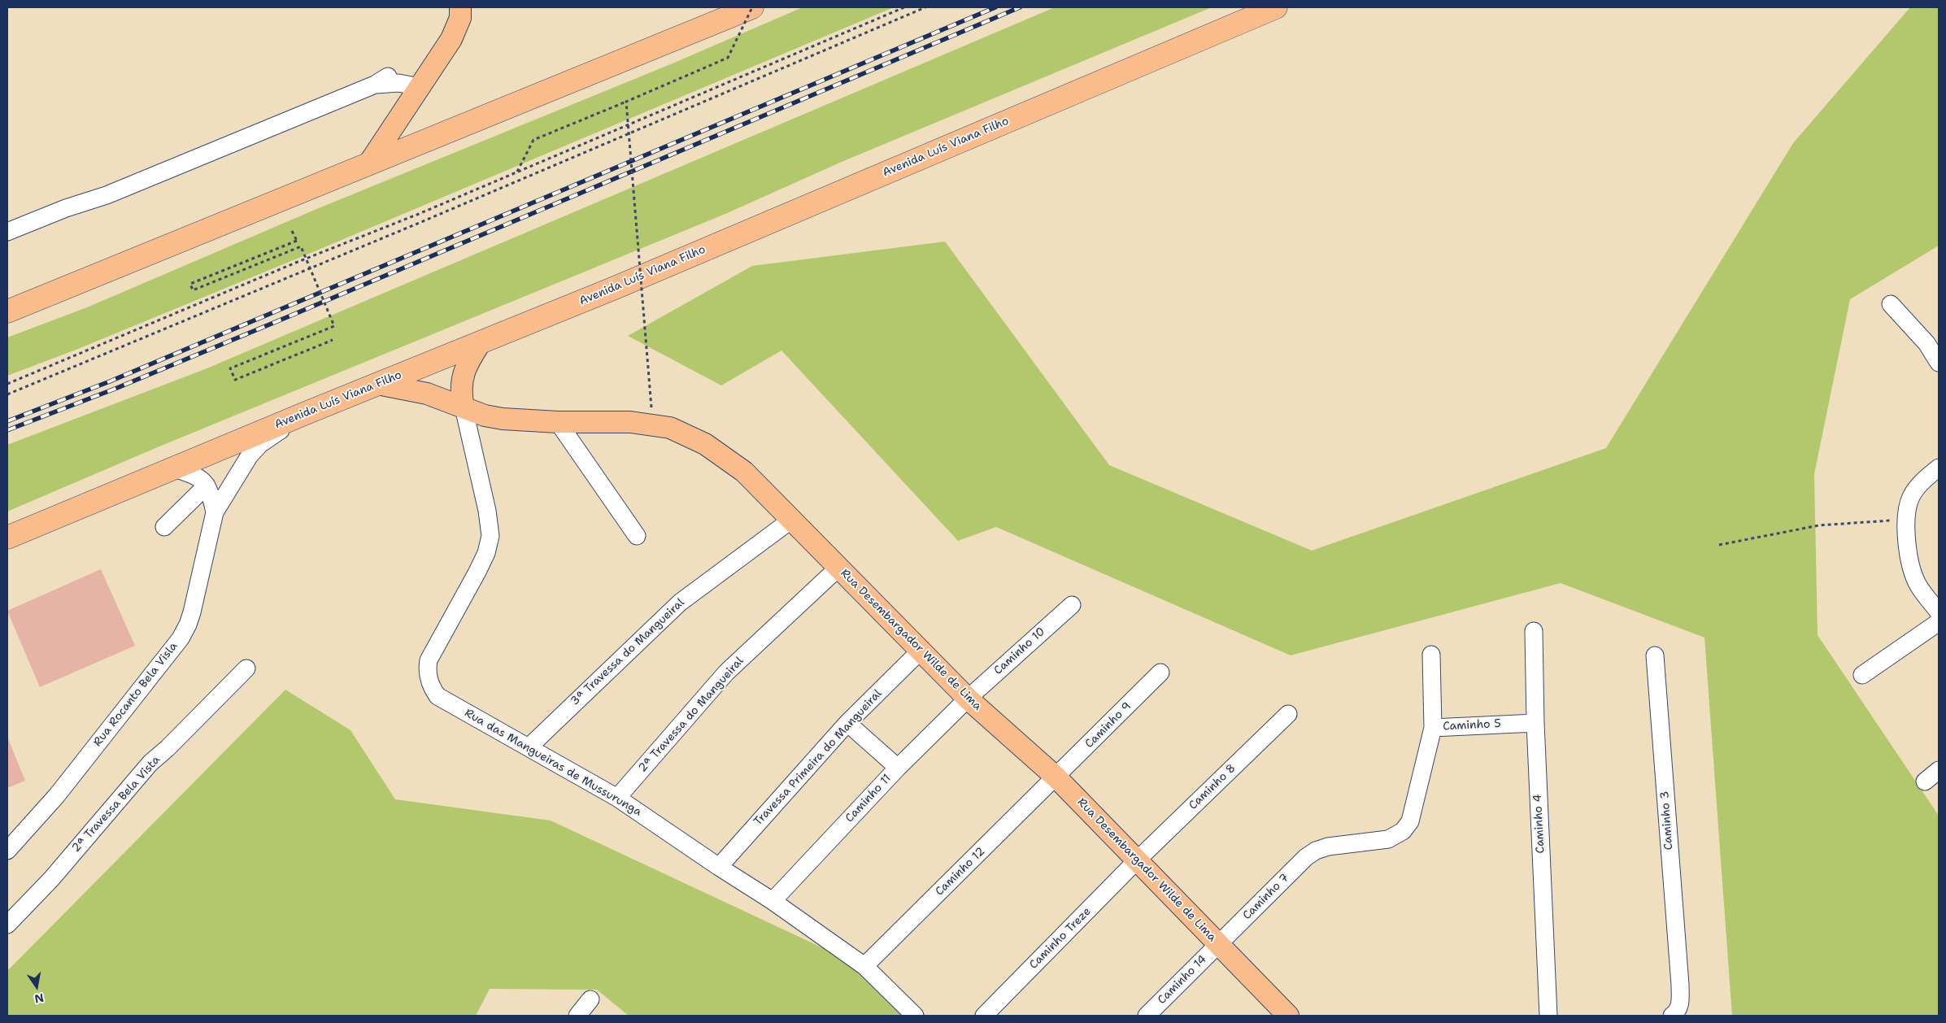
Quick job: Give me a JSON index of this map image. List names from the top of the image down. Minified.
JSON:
{"streets":{"highway":["Avenida Luís Viana Filho"],"main road":["Rua Desembargador Wilde de Lima"],"street":["Caminho 10","3ª Travessa do Mangueiral","Rua Rocanto Bela Visla","2ª Travessa do Mangueiral","Caminho 9","Caminho 5","Travessa Primeira do Mangueiral","Rua das Mangueiras de Mussurunga","Caminho 8","Caminho 11","2ª Travessa Bela Vista","Caminho 3","Caminho 4","Caminho 12","Caminho 7","Caminho Treze","Caminho 14"]},"crossings":[["Avenida Luís Viana Filho","Rua Desembargador Wilde de Lima"],["Avenida Luís Viana Filho","Rua Rocanto Bela Visla"],["Rua Desembargador Wilde de Lima","Caminho 10"],["Rua Desembargador Wilde de Lima","3ª Travessa do Mangueiral"],["Rua Desembargador Wilde de Lima","2ª Travessa do Mangueiral"],["Rua Desembargador Wilde de Lima","Caminho 9"],["Rua Desembargador Wilde de Lima","Travessa Primeira do Mangueiral"],["Rua Desembargador Wilde de Lima","Rua das Mangueiras de Mussurunga"],["Rua Desembargador Wilde de Lima","Caminho 8"],["Rua Desembargador Wilde de Lima","Caminho 11"],["Rua Desembargador Wilde de Lima","Caminho 12"],["Rua Desembargador Wilde de Lima","Caminho 7"],["Rua Desembargador Wilde de Lima","Caminho Treze"],["Rua Desembargador Wilde de Lima","Caminho 14"],["Caminho 10","Caminho 11"],["3ª Travessa do Mangueiral","Rua das Mangueiras de Mussurunga"],["2ª Travessa do Mangueiral","Rua das Mangueiras de Mussurunga"],["Caminho 9","Caminho 12"],["Caminho 5","Caminho 4"],["Caminho 5","Caminho 7"],["Travessa Primeira do Mangueiral","Rua das Mangueiras de Mussurunga"],["Rua das Mangueiras de Mussurunga","Caminho 11"],["Rua das Mangueiras de Mussurunga","Caminho 12"],["Caminho 8","Caminho Treze"],["Caminho 7","Caminho 14"]],"north":"bottom"}
